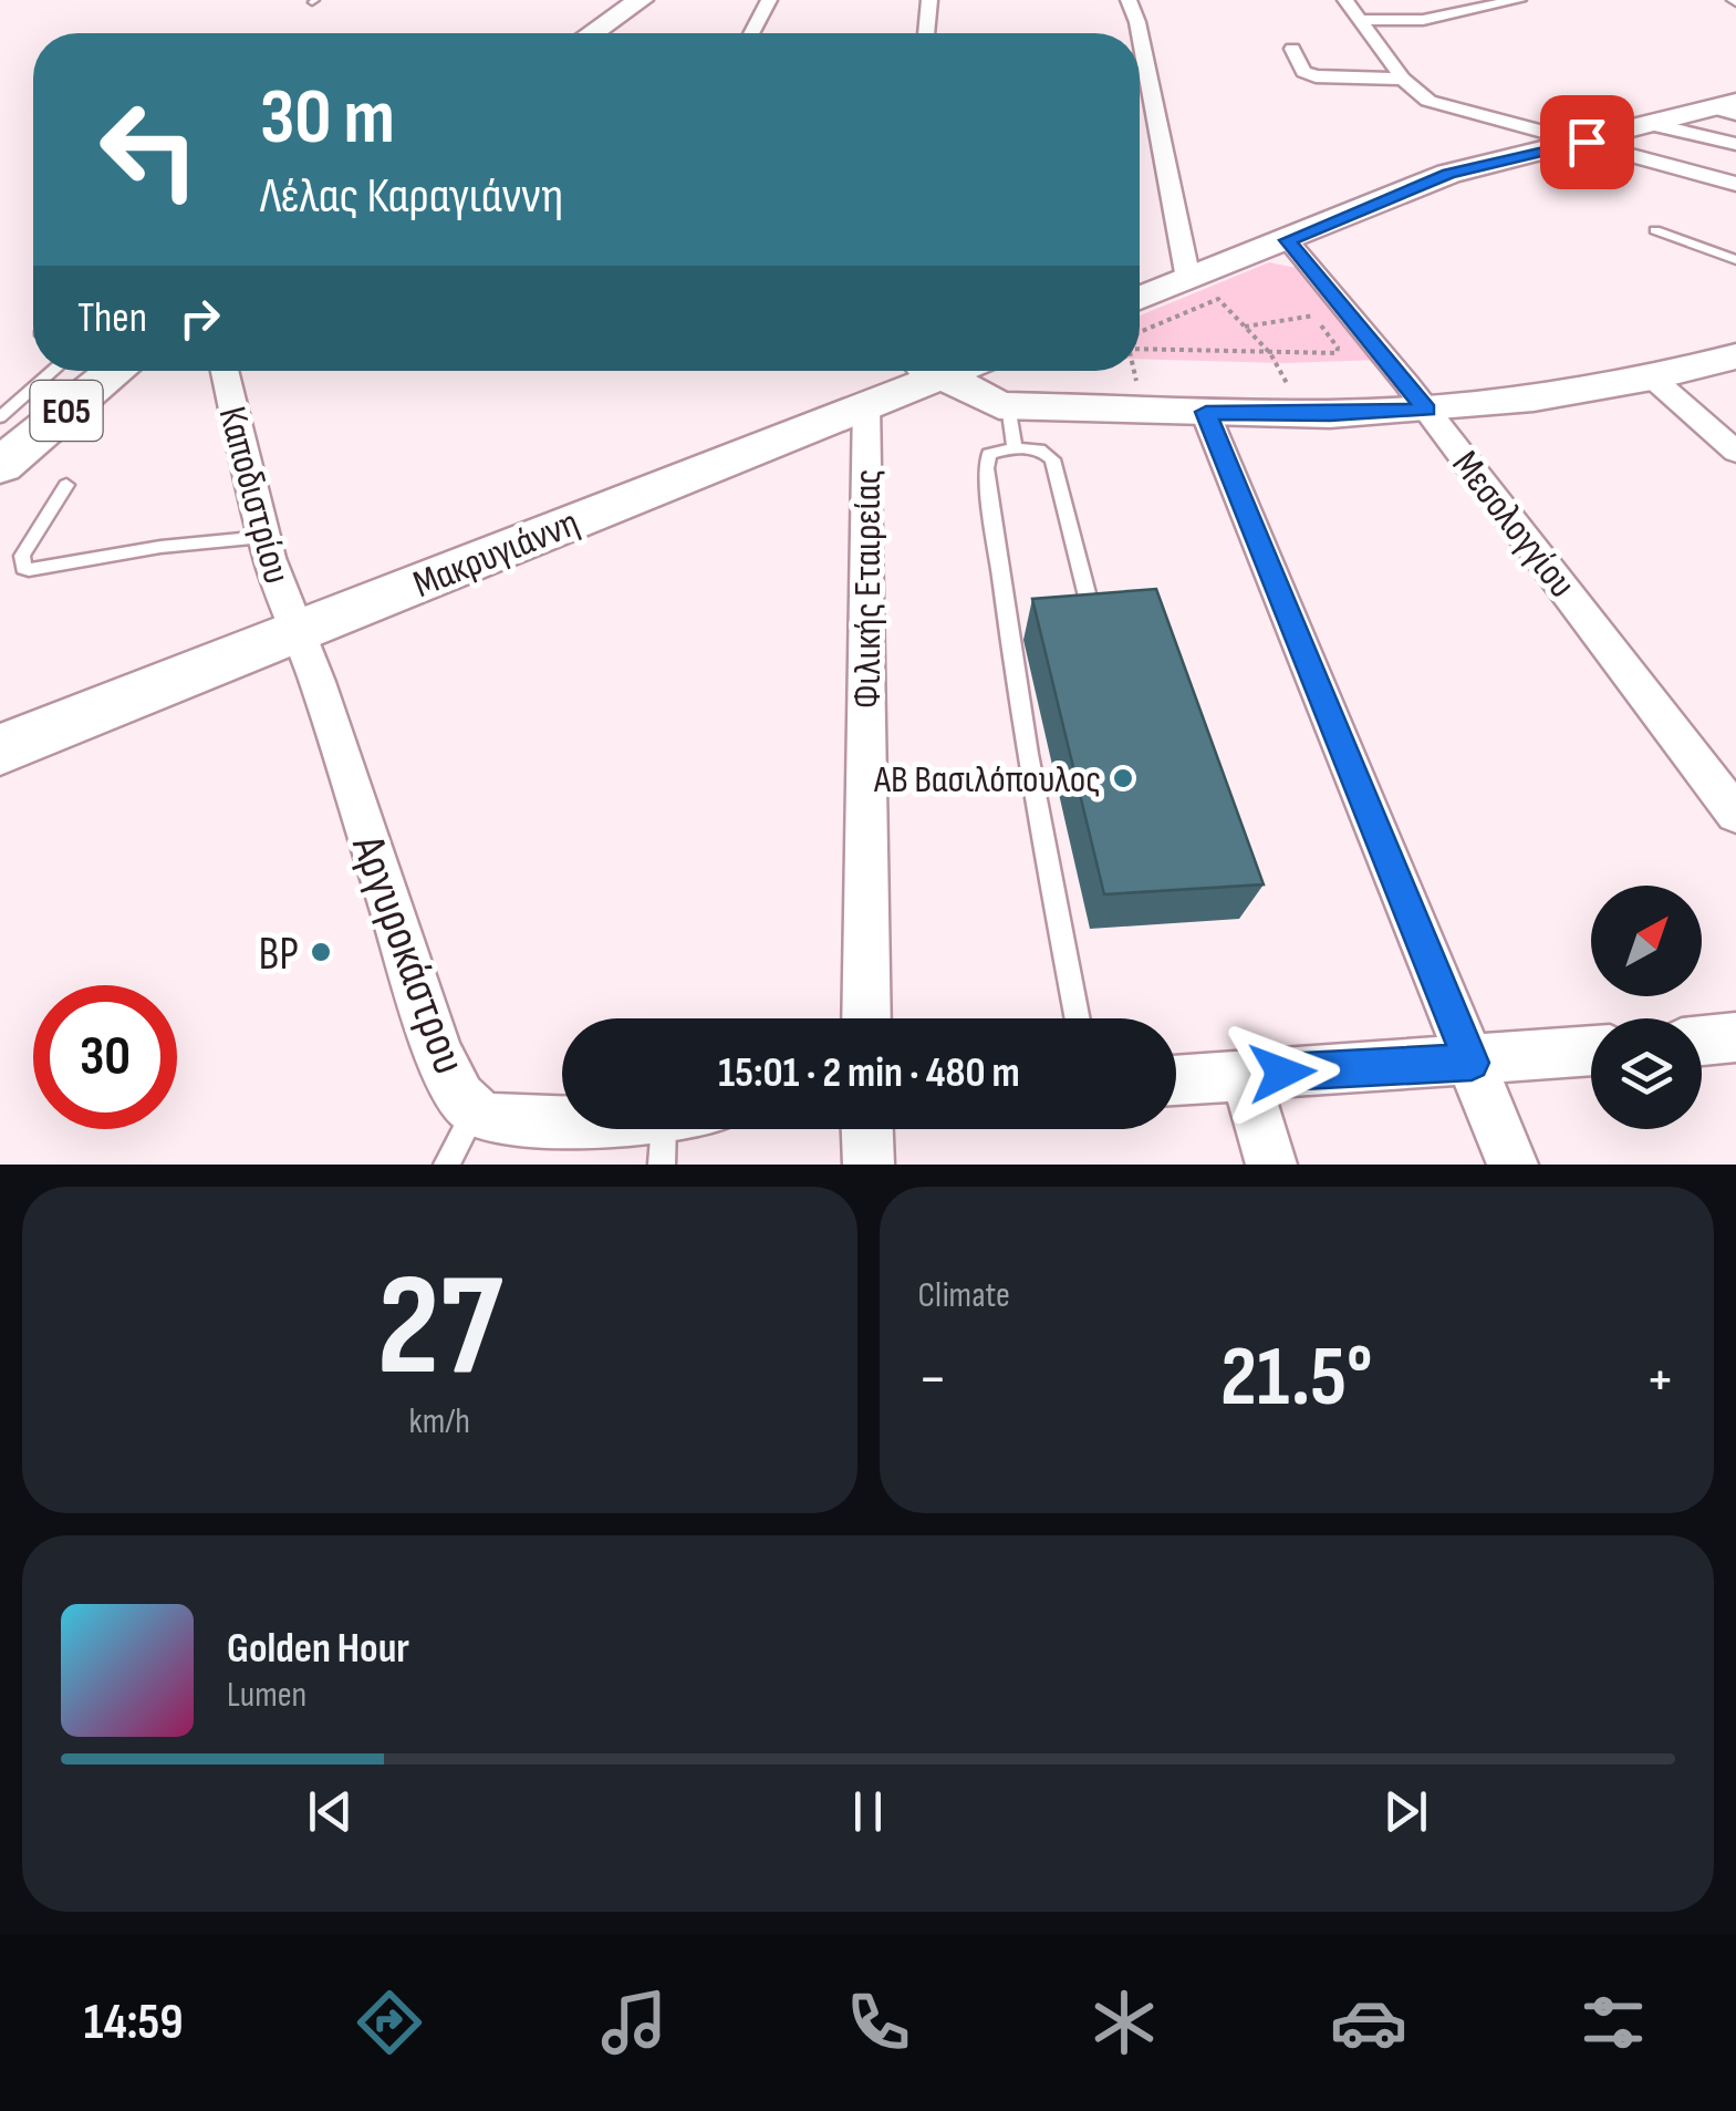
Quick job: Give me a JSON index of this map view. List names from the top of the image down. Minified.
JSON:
{"streets":{"main road":["ΕΟ5","Μακρυγιάννη"],"street":["Καποδιστρίου","Μεσολογγίου","Φιλικής Εταιρείας","Αργυροκάστρου"]},"crossings":[["Καποδιστρίου","Μακρυγιάννη"],["Καποδιστρίου","Αργυροκάστρου"],["Μακρυγιάννη","Φιλικής Εταιρείας"],["Μακρυγιάννη","Αργυροκάστρου"]],"places":["ΑΒ Βασιλόπουλος","BP"],"north":"top right","page":{"turn":["30 m","Λέλας Καραγιάννη"],"then":"Then","limit":"30","trip":"15:01 · 2 min · 480 m","tile":[["27","km/h"],"Climate"],"heat":["−","21.5°","+"],"song":["Golden Hour","Lumen"],"tabs":"14:59"}}
